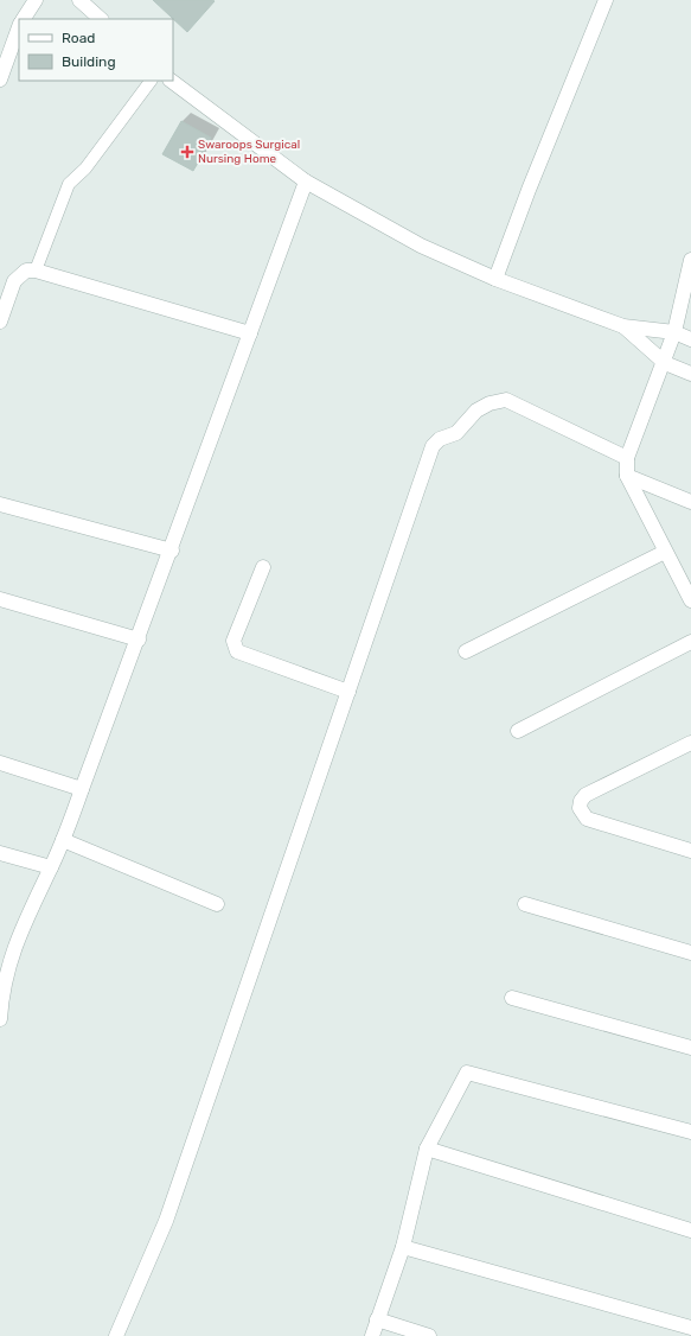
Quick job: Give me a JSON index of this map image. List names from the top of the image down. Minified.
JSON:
{"places":{"health":["Swaroops Surgical Nursing Home"]},"legend":["Road","Building"]}
